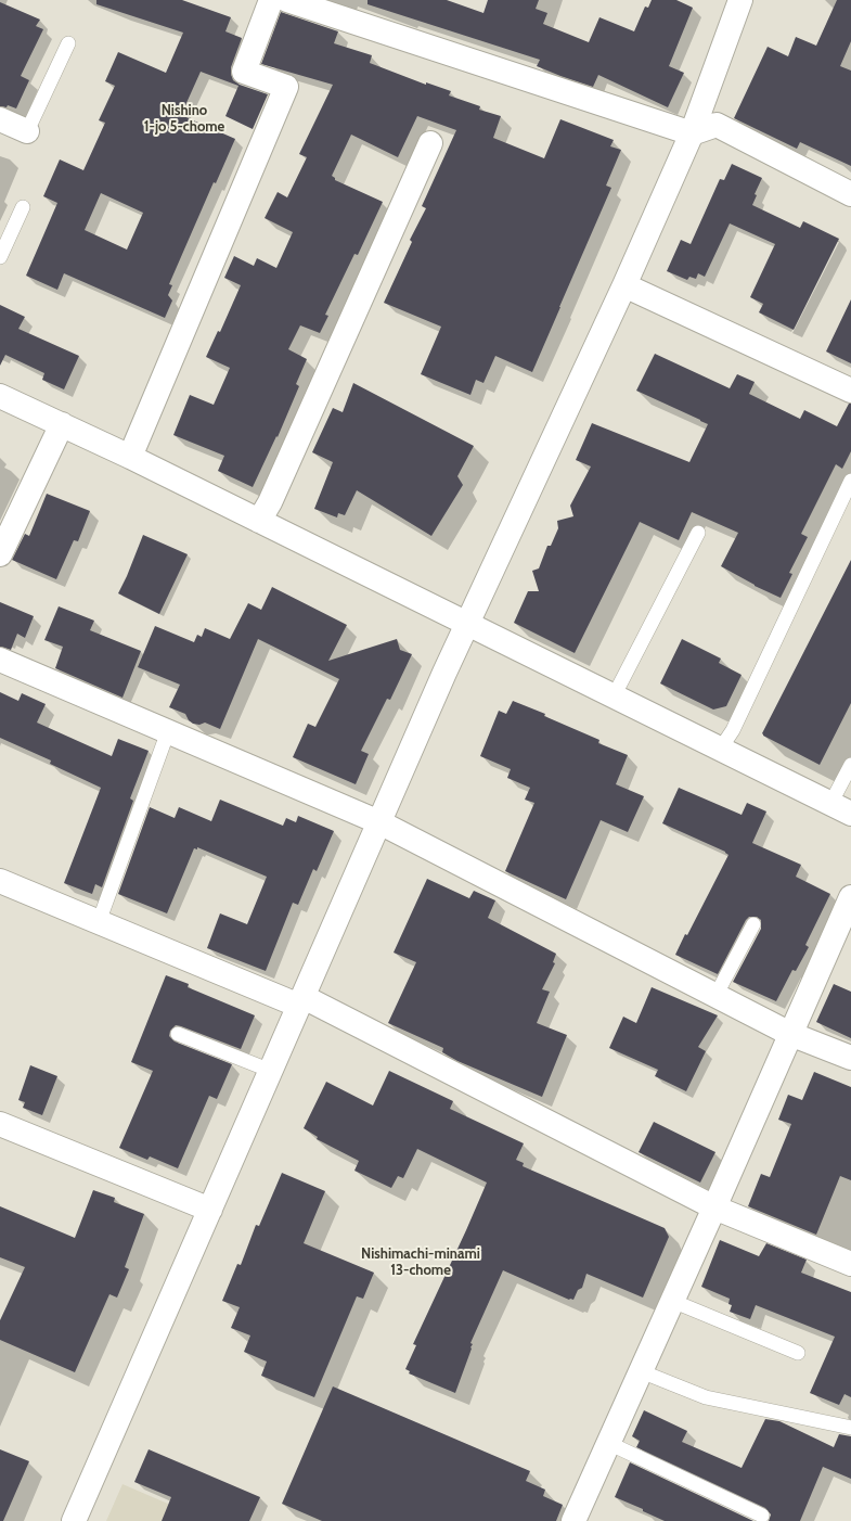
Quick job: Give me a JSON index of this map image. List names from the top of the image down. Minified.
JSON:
{"districts":["Nishino 1-jo 5-chome","Nishimachi-minami 13-chome"]}
